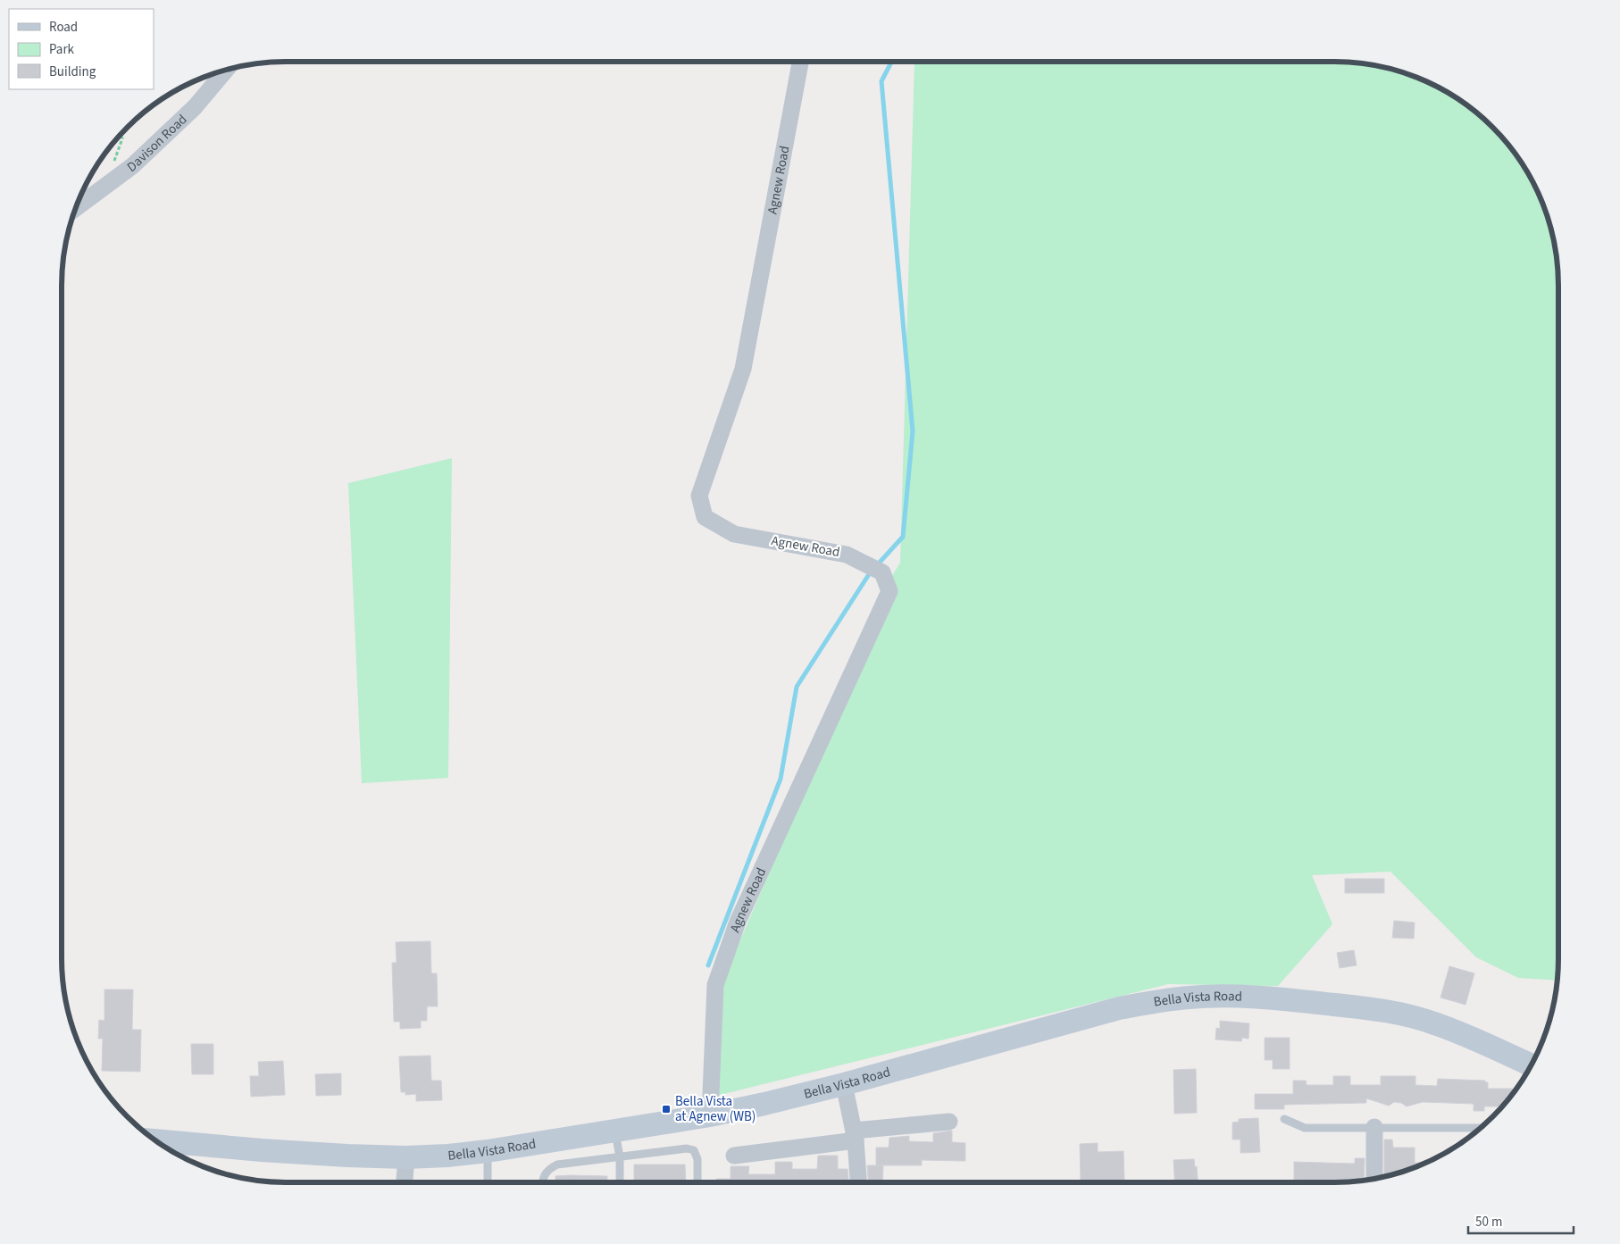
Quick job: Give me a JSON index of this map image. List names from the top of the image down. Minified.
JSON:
{"streets":{"street":["Davison Road","Agnew Road","Bella Vista Road"]},"crossings":[["Agnew Road","Bella Vista Road"]],"places":{"transit":["Bella Vista at Agnew (WB)"]},"legend":["Road","Park","Building"],"scale_bar":"50 m"}
